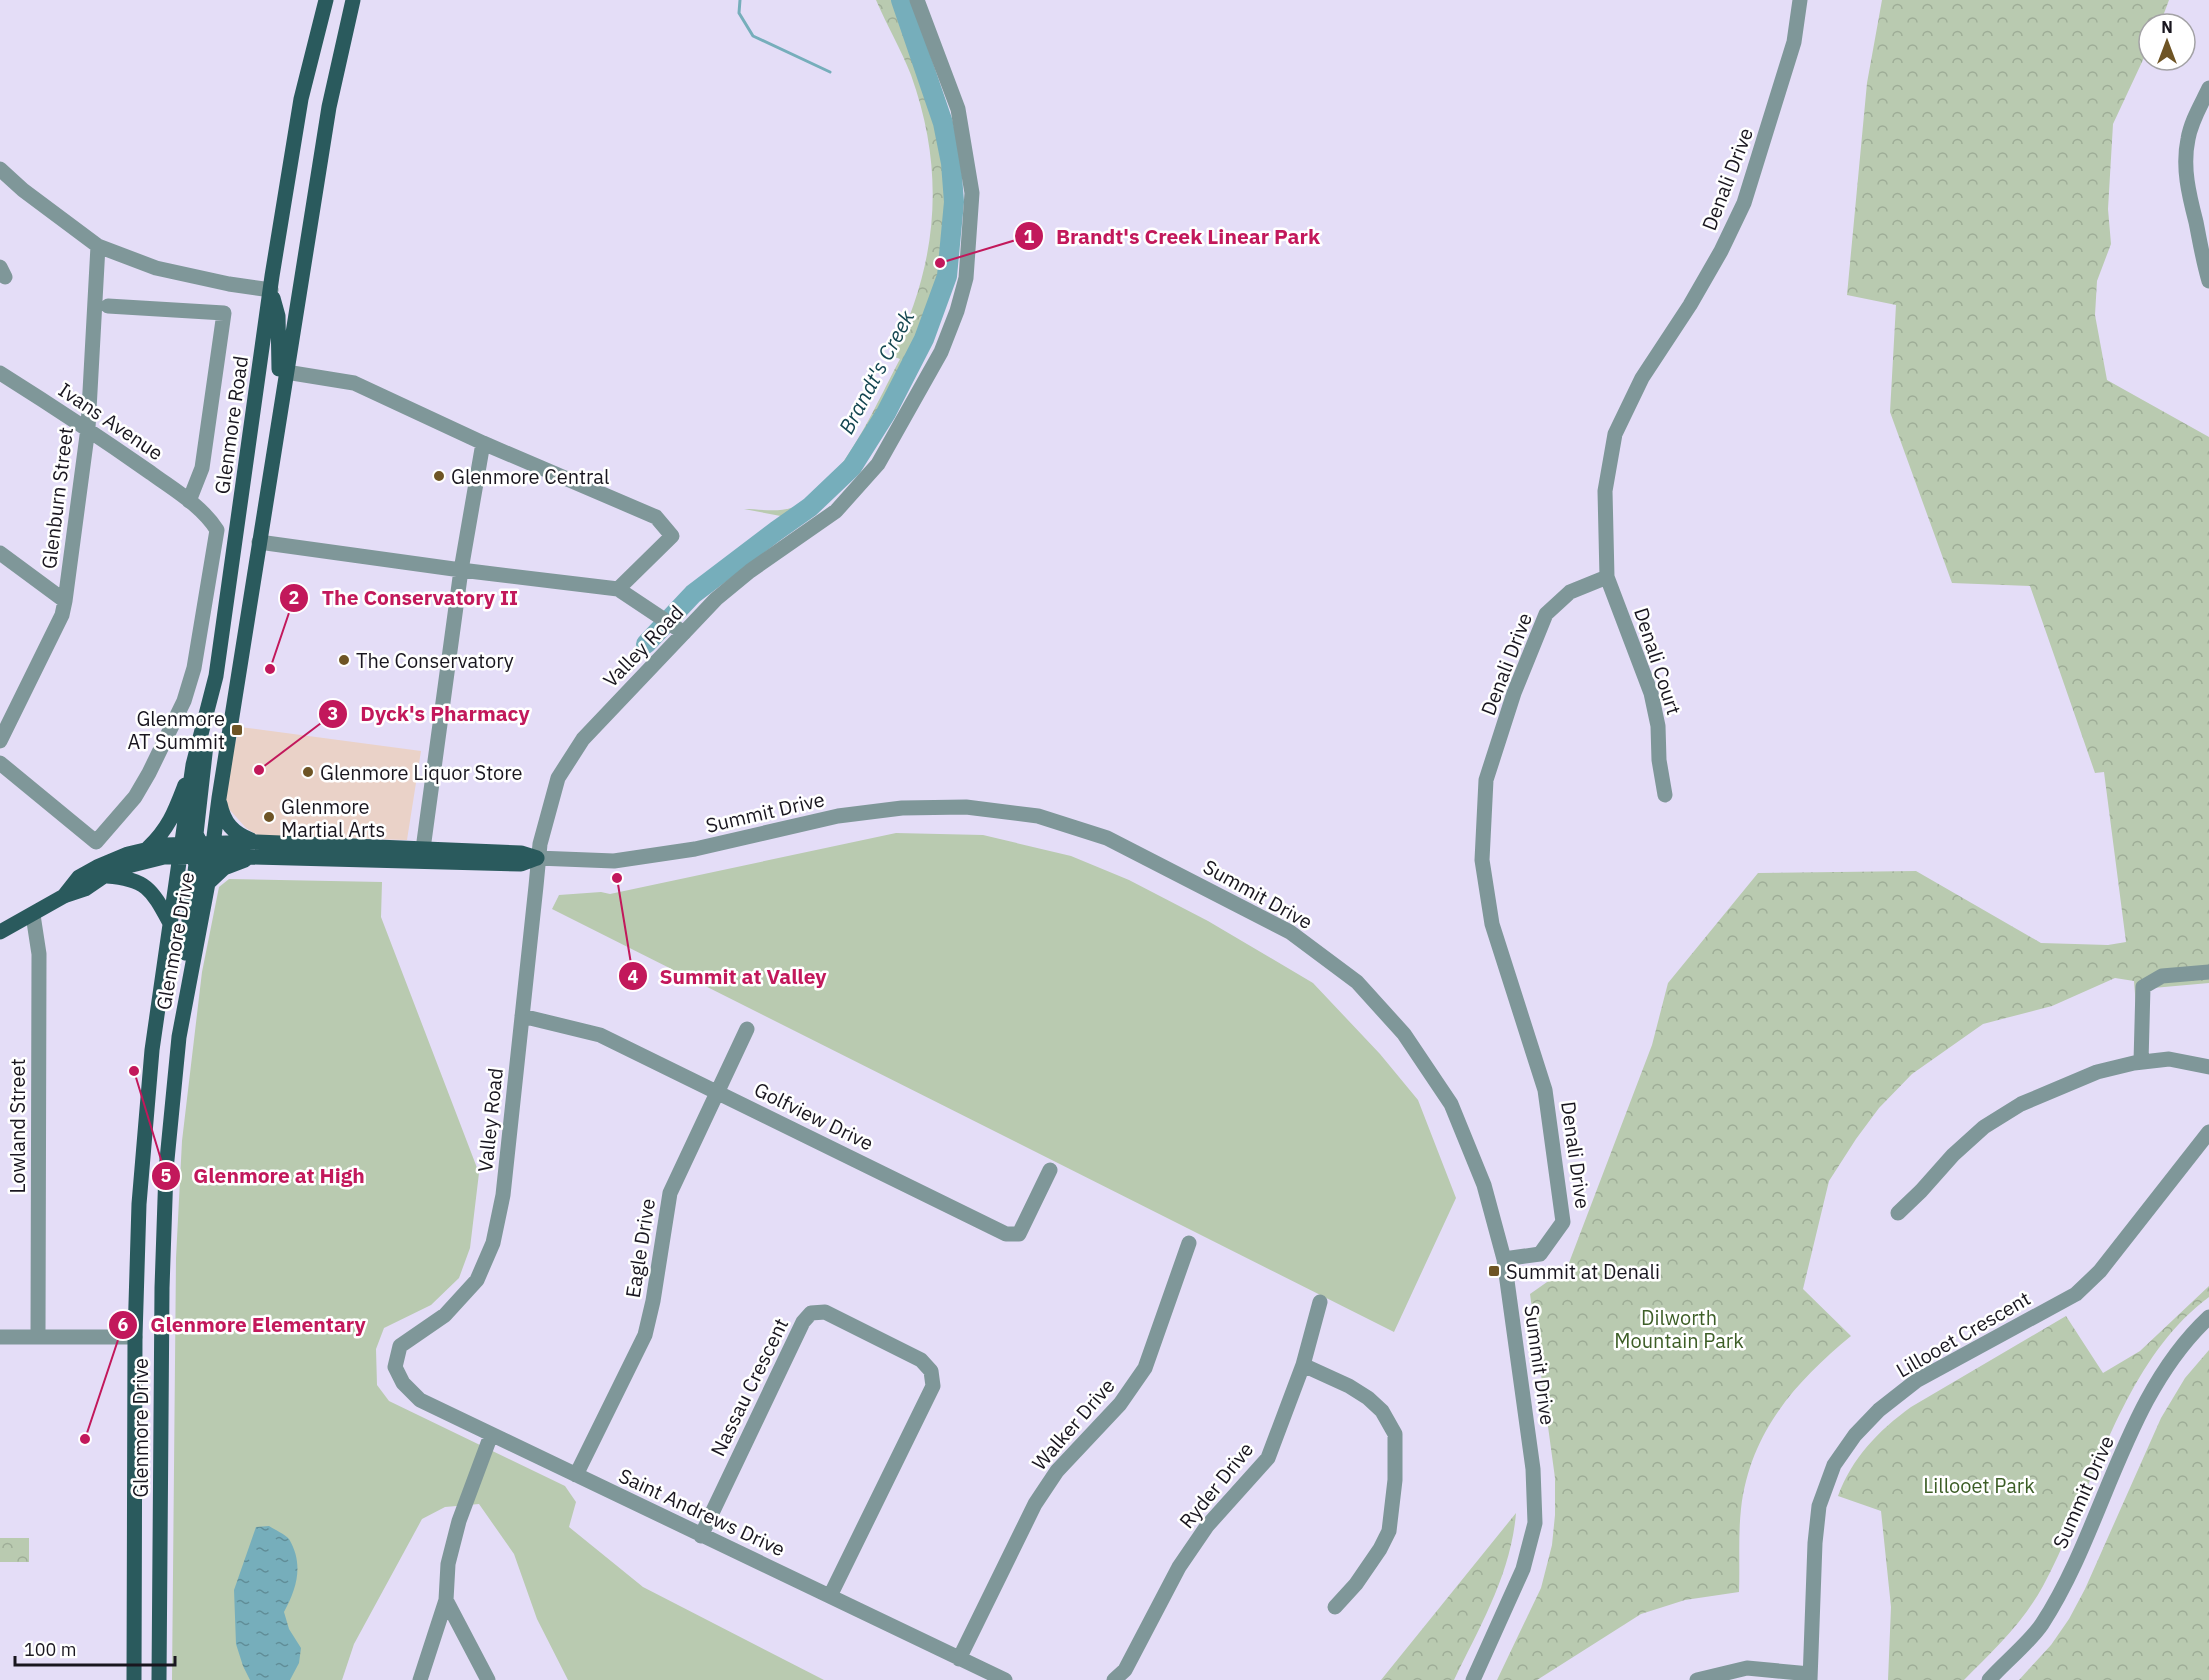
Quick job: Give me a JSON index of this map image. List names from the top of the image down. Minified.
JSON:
{"streets":{"main road":["Glenmore Road","Summit Drive","Glenmore Drive"],"street":["Denali Drive","Ivans Avenue","Glenburn Street","Valley Road","Denali Court","Golfview Drive","Lowland Street","Eagle Drive","Lillooet Crescent","Nassau Crescent","Walker Drive","Ryder Drive","Saint Andrews Drive"]},"crossings":[["Denali Drive","Denali Court"],["Denali Drive","Summit Drive"],["Ivans Avenue","Glenburn Street"],["Glenmore Road","Summit Drive"],["Glenmore Road","Glenmore Drive"],["Valley Road","Summit Drive"],["Valley Road","Golfview Drive"],["Valley Road","Saint Andrews Drive"],["Summit Drive","Glenmore Drive"],["Golfview Drive","Eagle Drive"],["Eagle Drive","Saint Andrews Drive"],["Nassau Crescent","Saint Andrews Drive"],["Walker Drive","Saint Andrews Drive"]],"water":["Brandt's Creek"],"parks":["Dilworth Mountain Park","Lillooet Park"],"places":{"other":["Brandt's Creek Linear Park","Glenmore Central","The Conservatory","The Conservatory II","Dyck's Pharmacy","Glenmore Liquor Store","Glenmore Martial Arts","Summit at Valley","Glenmore at High","Glenmore Elementary"],"transit":["Glenmore AT Summit","Summit at Denali"]},"scale_bar":"100 m","north":"top"}
